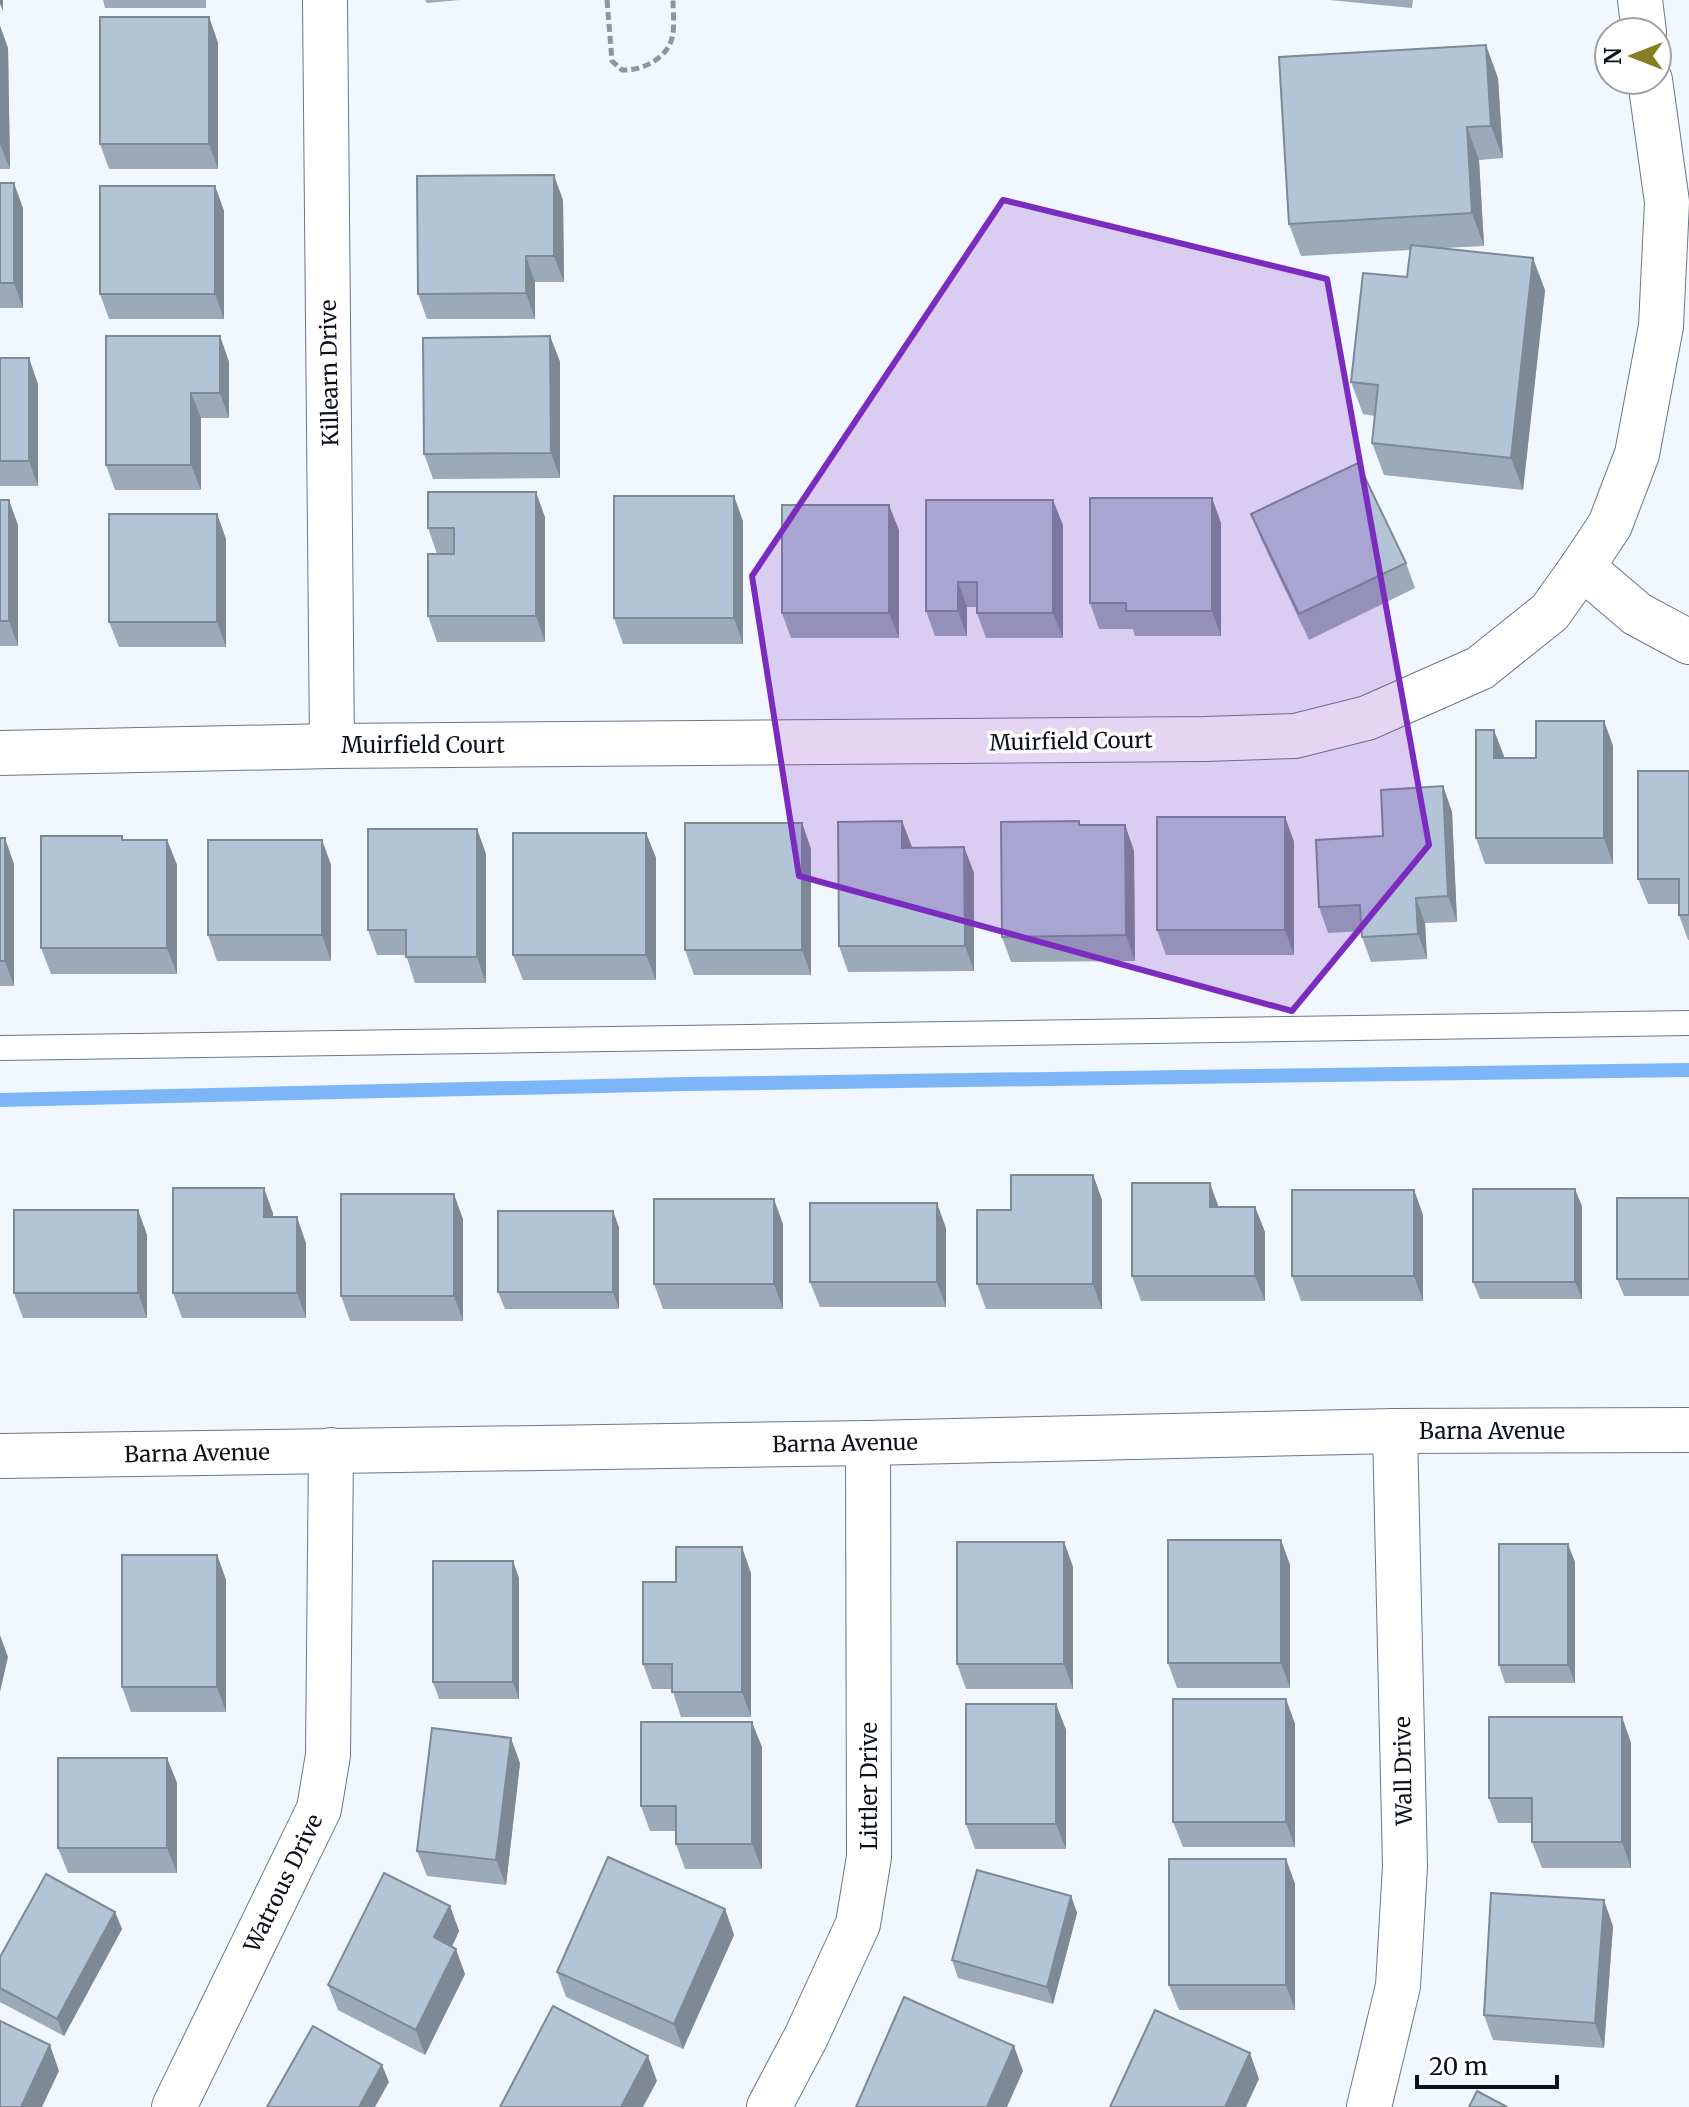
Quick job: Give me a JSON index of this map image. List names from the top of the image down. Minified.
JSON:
{"streets":{"street":["Killearn Drive","Muirfield Court","Barna Avenue","Wall Drive","Littler Drive","Watrous Drive"]},"crossings":[["Killearn Drive","Muirfield Court"],["Barna Avenue","Wall Drive"],["Barna Avenue","Littler Drive"],["Barna Avenue","Watrous Drive"]],"scale_bar":"20 m","north":"left"}
